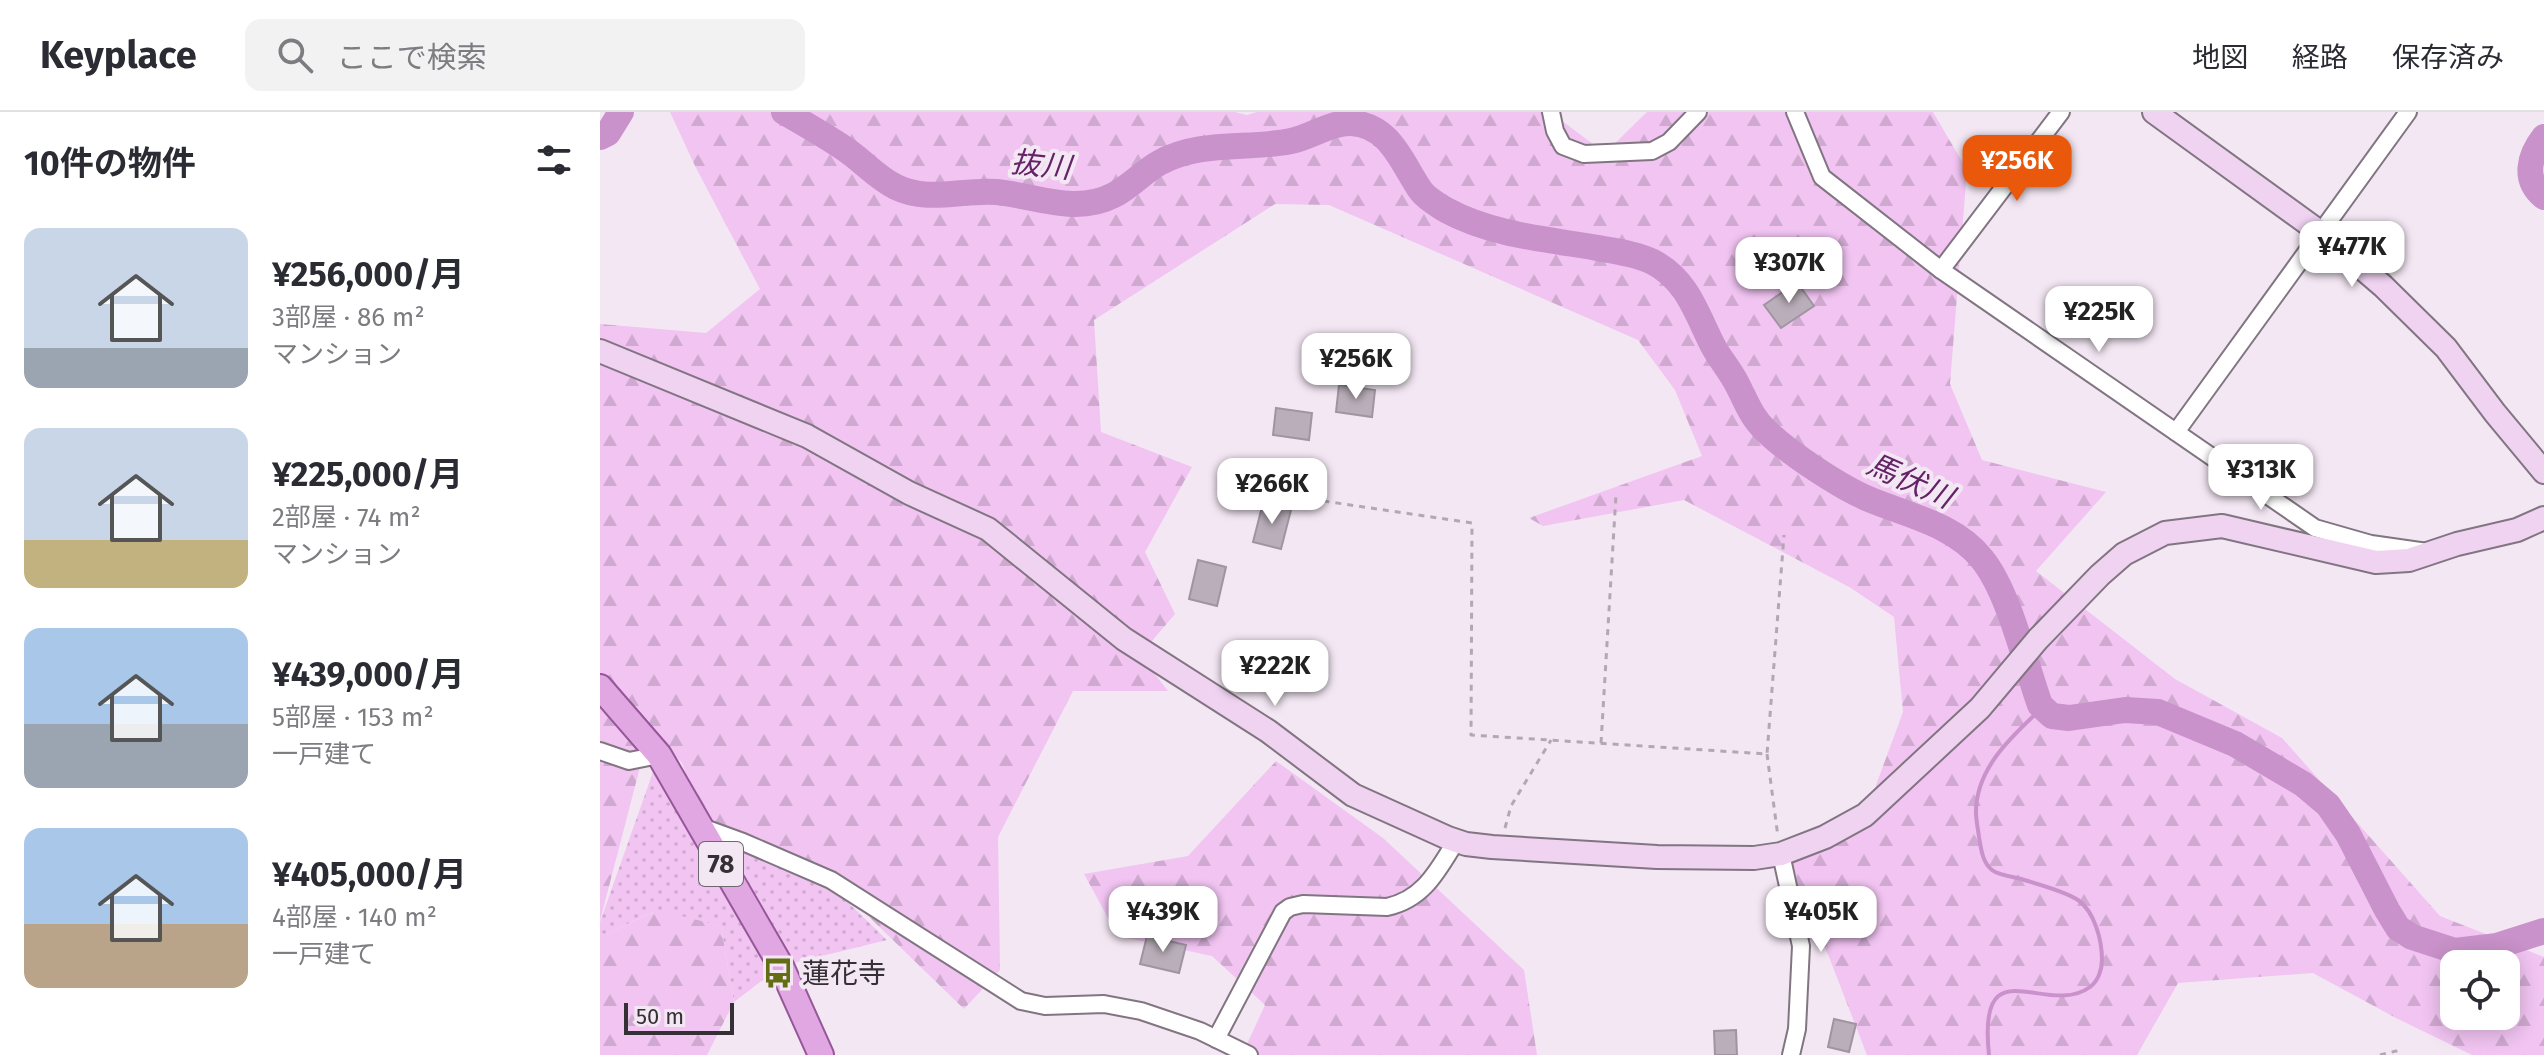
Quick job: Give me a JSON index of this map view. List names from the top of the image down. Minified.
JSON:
{"streets":{"main road":["78"]},"water":["抜川","馬伏川"],"places":{"bus stop":["蓮花寺"]},"scale_bar":"50 m","page":{"header":"Keyplace","search":"ここで検索","nav":["地図","経路","保存済み"],"heading":"10件の物件","price":["¥256K","¥477K","¥307K","¥225K","¥256K","¥313K","¥266K","¥222K","¥439K","¥405K"],"list":[{"name":"¥256,000/月","note":"3部屋 · 86 m² · マンション"},{"name":"¥225,000/月","note":"2部屋 · 74 m² · マンション"},{"name":"¥439,000/月","note":"5部屋 · 153 m² · 一戸建て"},{"name":"¥405,000/月","note":"4部屋 · 140 m² · 一戸建て"}],"scale":"50 m"}}
